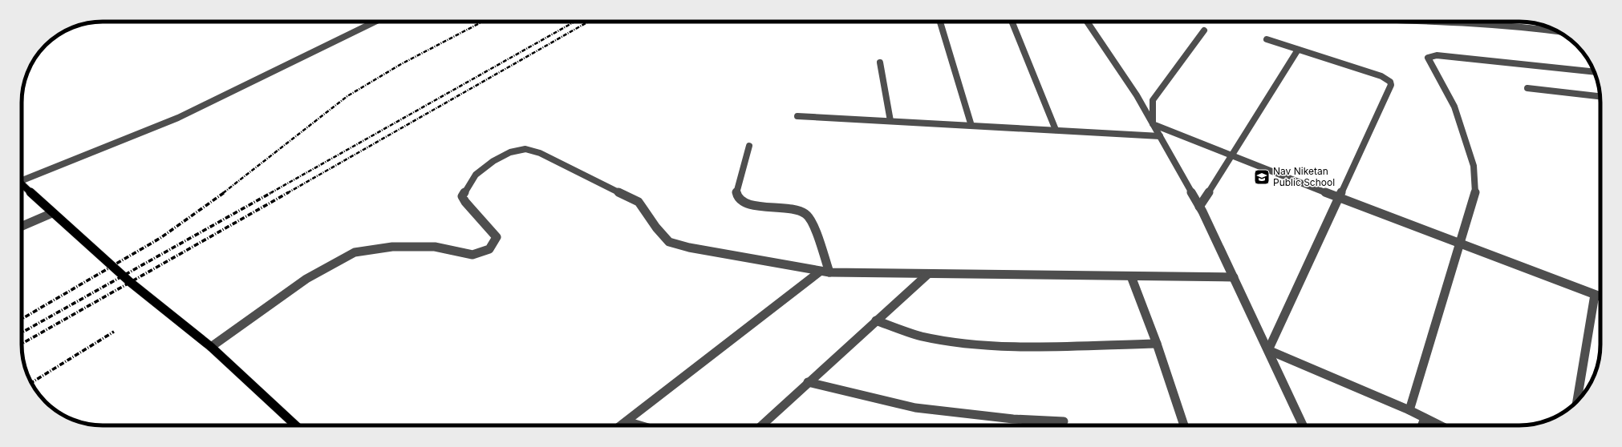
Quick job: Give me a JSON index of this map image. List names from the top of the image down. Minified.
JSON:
{"places":{"school or university":["Nav Niketan Public School"]}}
